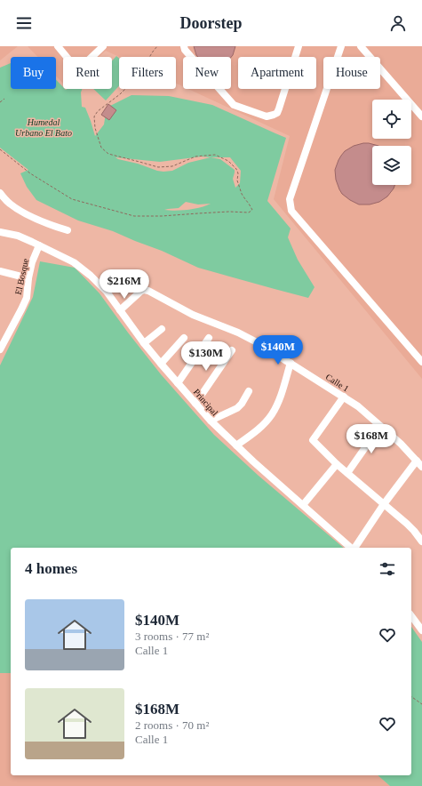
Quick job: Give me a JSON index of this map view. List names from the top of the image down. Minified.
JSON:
{"streets":{"street":["El Bosque","Calle 1","Principal"]},"crossings":[["El Bosque","Principal"],["Calle 1","Principal"]],"parks":["Humedal Urbano El Bato"],"page":{"header":"Doorstep","chip":["Buy","Rent","Filters","New","Apartment","House"],"price":["$216M","$140M","$130M","$168M"],"heading":"4 homes","list":[{"name":"$140M","note":"3 rooms · 77 m² · Calle 1"},{"name":"$168M","note":"2 rooms · 70 m² · Calle 1"}]}}
